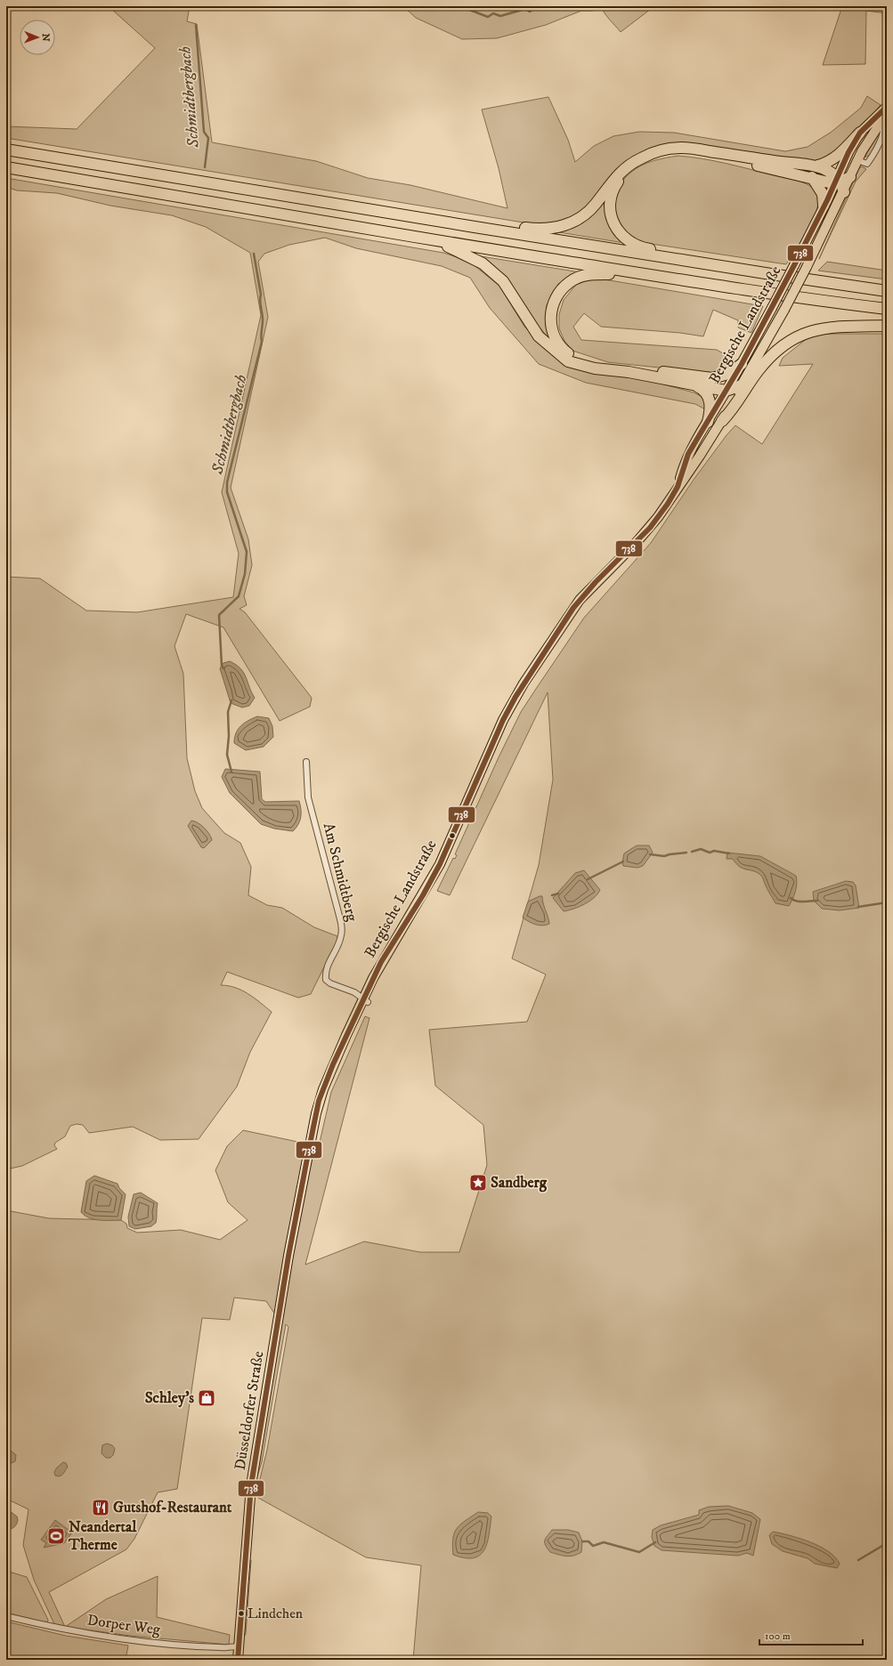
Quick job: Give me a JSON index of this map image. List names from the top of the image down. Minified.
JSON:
{"streets":{"main road":["Bergische Landstraße","Düsseldorfer Straße"],"street":["Am Schmidtberg","Dorper Weg"]},"crossings":[["Bergische Landstraße","Am Schmidtberg"],["Bergische Landstraße","Düsseldorfer Straße"],["Düsseldorfer Straße","Dorper Weg"]],"water":["Schmidtbergbach"],"places":{"place":["Sandberg"],"shop":["Schley's"],"restaurant":["Gutshof-Restaurant"],"sports":["Neandertal Therme"],"other":["Lindchen"]},"lines":["transit line 738"],"scale_bar":"100 m","north":"right"}
